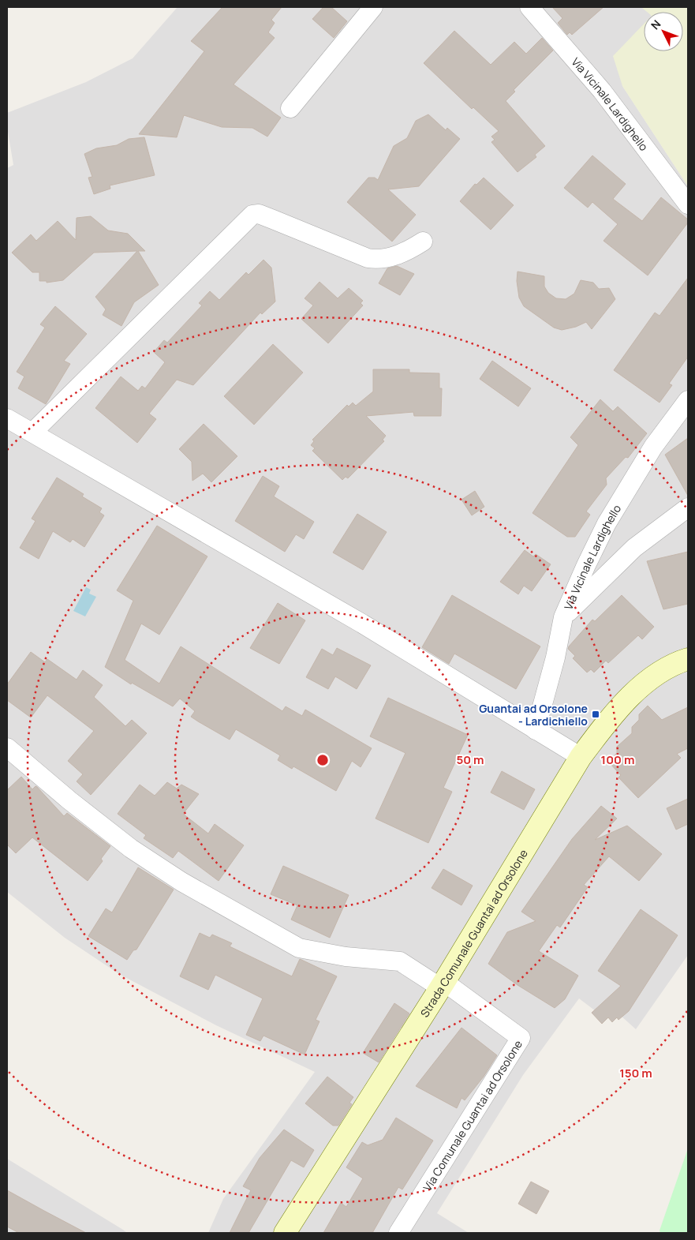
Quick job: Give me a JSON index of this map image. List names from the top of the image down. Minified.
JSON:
{"streets":{"street":["Via Vicinale Lardighello","Strada Comunale Guantai ad Orsolone","Via Comunale Guantai ad Orsolone"]},"crossings":[["Strada Comunale Guantai ad Orsolone","Via Comunale Guantai ad Orsolone"]],"places":{"transit":["Guantai ad Orsolone - Lardichiello"]},"north":"top left","rings":["50 m","100 m","150 m"]}
